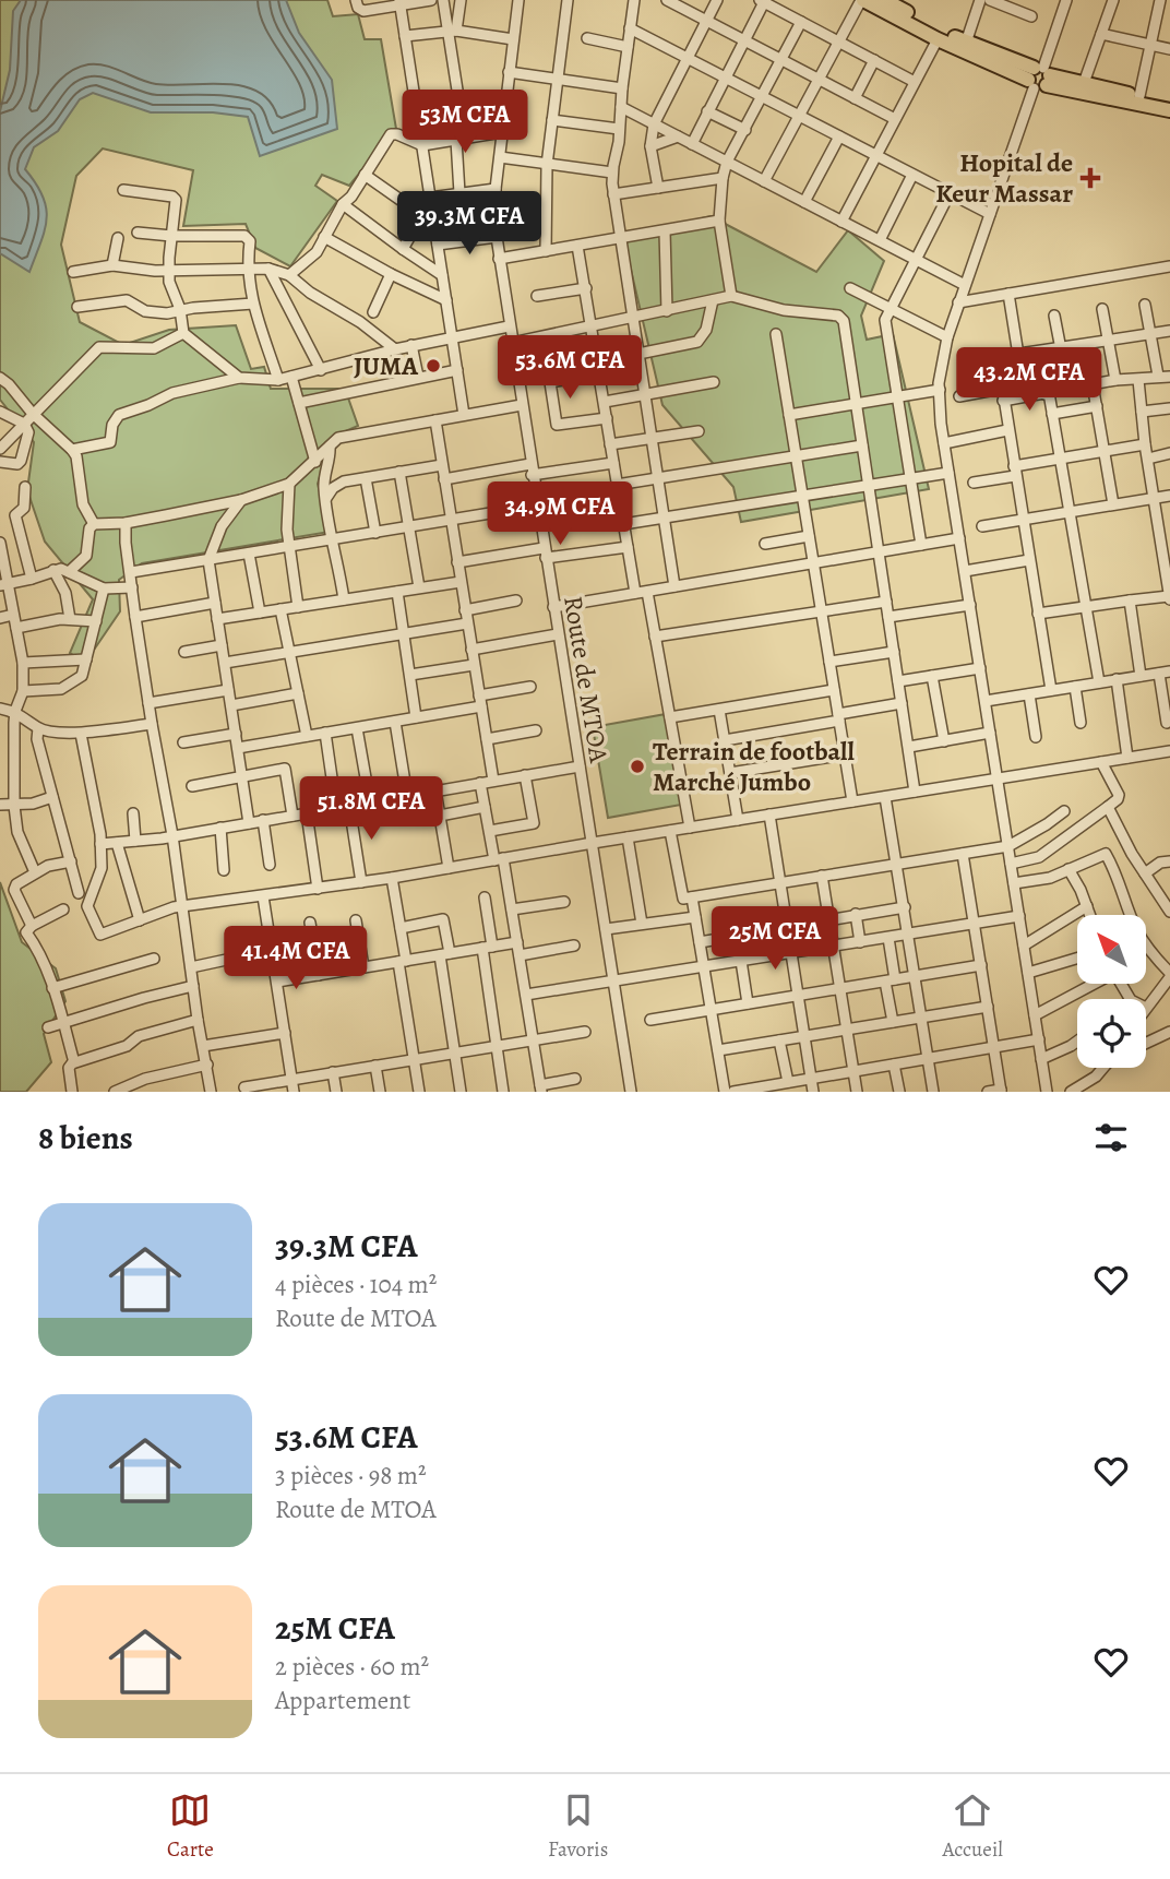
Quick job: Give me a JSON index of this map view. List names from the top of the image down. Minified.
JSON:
{"streets":{"street":["Route de MTOA"]},"places":{"health":["Hopital de Keur Massar"],"other":["JUMA","Terrain de football Marché Jumbo"]},"north":"top left","page":{"price":["53M CFA","39.3M CFA","53.6M CFA","43.2M CFA","34.9M CFA","51.8M CFA","25M CFA","41.4M CFA"],"heading":"8 biens","list":[{"name":"39.3M CFA","note":"4 pièces · 104 m² · Route de MTOA"},{"name":"53.6M CFA","note":"3 pièces · 98 m² · Route de MTOA"},{"name":"25M CFA","note":"2 pièces · 60 m² · Appartement"}],"tabs":["Carte","Favoris","Accueil"]}}
